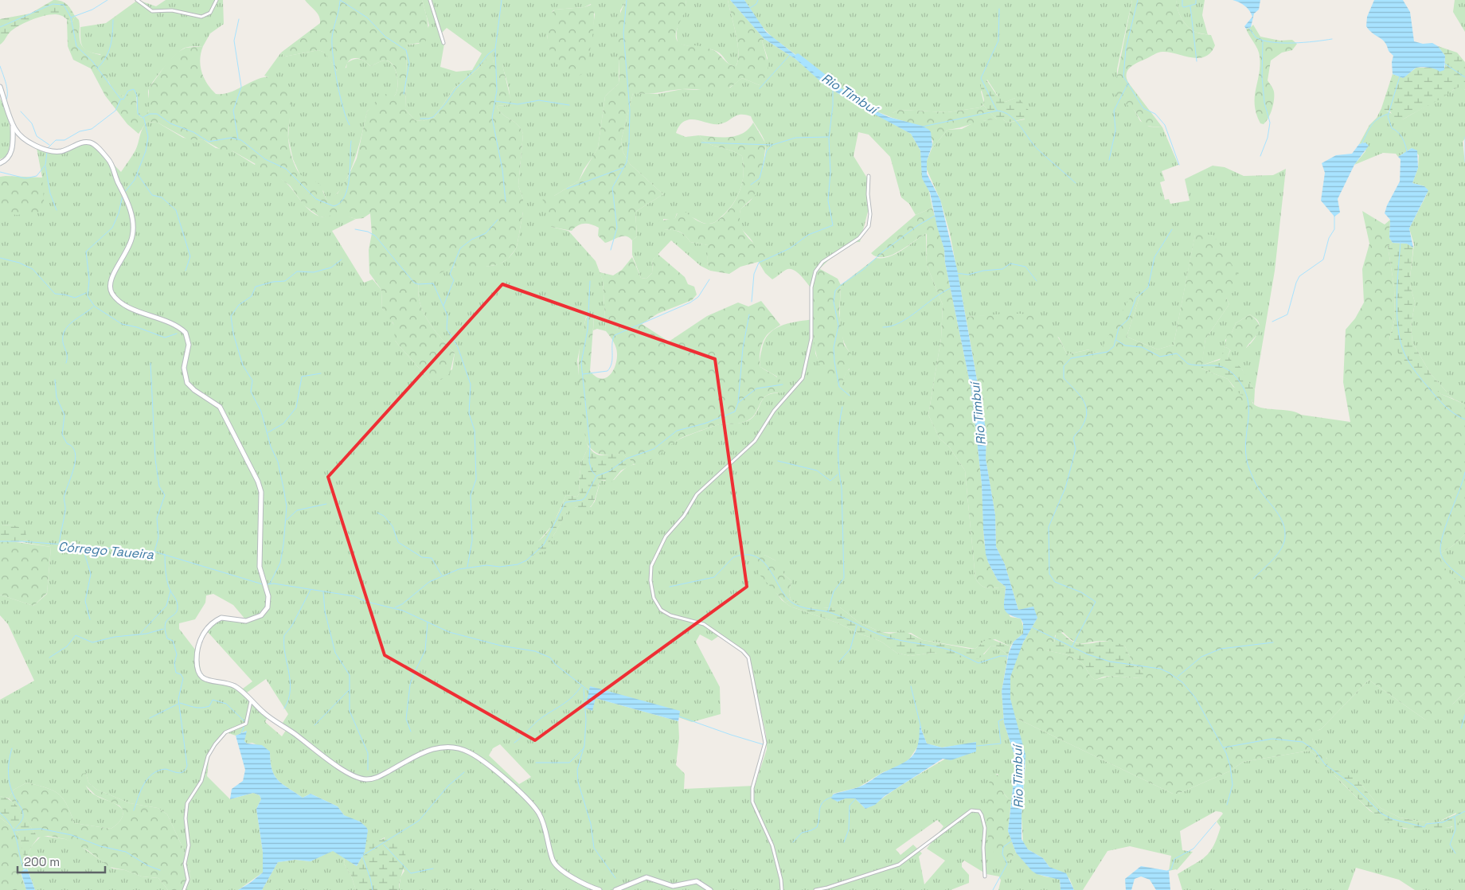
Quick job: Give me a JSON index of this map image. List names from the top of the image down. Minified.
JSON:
{"water":["Rio Timbuí","Córrego Taueira"],"scale_bar":"200 m"}
